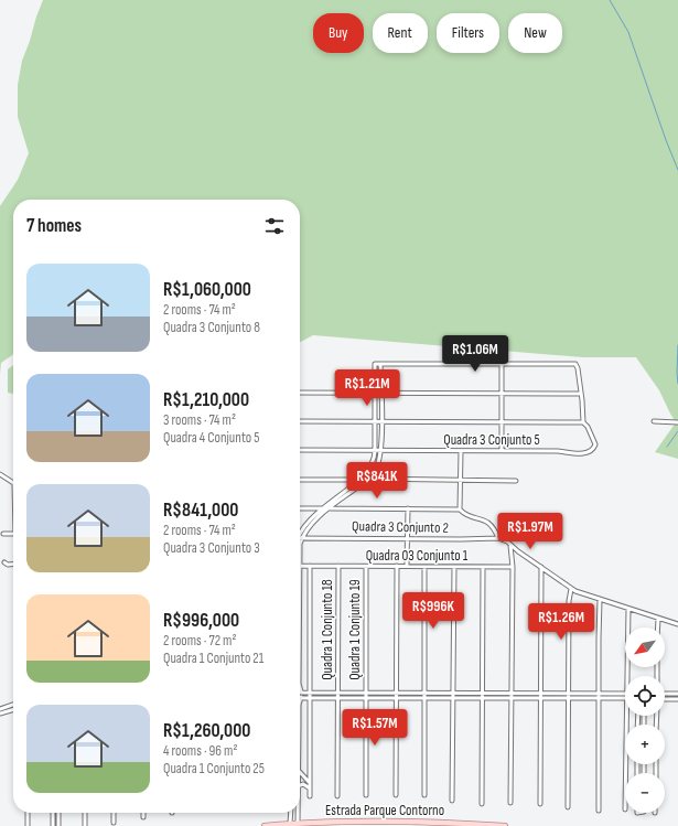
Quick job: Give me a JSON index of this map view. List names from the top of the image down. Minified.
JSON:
{"streets":{"main road":["Estrada Parque Contorno"],"street":["Quadra 3 Conjunto 5","Quadra 3 Conjunto 2","Quadra 03 Conjunto 1","Quadra 1 Conjunto 18","Quadra 1 Conjunto 19"]},"crossings":[["Quadra 03 Conjunto 1","Quadra 1 Conjunto 18"],["Quadra 03 Conjunto 1","Quadra 1 Conjunto 19"]],"north":"bottom left","page":{"chip":["Buy","Rent","Filters","New"],"heading":"7 homes","list":[{"name":"R$1,060,000","note":"2 rooms · 74 m² · Quadra 3 Conjunto 8"},{"name":"R$1,210,000","note":"3 rooms · 74 m² · Quadra 4 Conjunto 5"},{"name":"R$841,000","note":"2 rooms · 74 m² · Quadra 3 Conjunto 3"},{"name":"R$996,000","note":"2 rooms · 72 m² · Quadra 1 Conjunto 21"},{"name":"R$1,260,000","note":"4 rooms · 96 m² · Quadra 1 Conjunto 25"}],"price":["R$1.06M","R$1.21M","R$841K","R$1.97M","R$996K","R$1.26M","R$1.57M"],"map_buttons":["+","−"]}}
